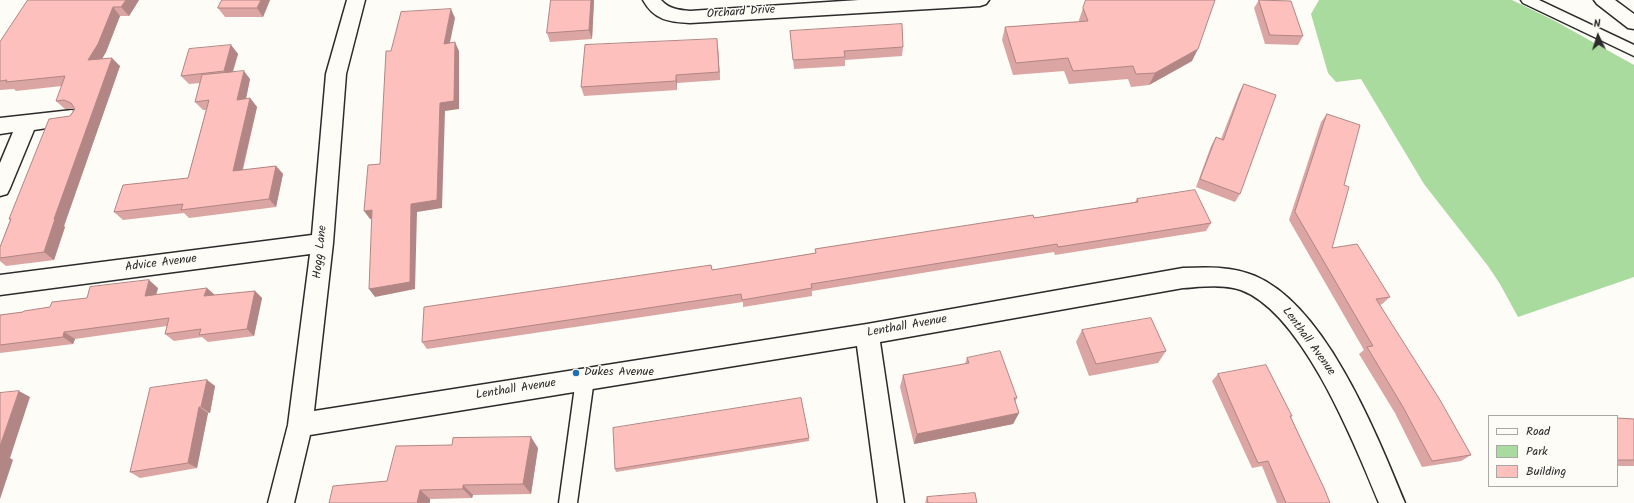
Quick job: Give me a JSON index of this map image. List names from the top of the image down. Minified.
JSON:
{"streets":{"street":["Orchard Drive","Hogg Lane","Advice Avenue","Lenthall Avenue"]},"crossings":[["Hogg Lane","Advice Avenue"],["Hogg Lane","Lenthall Avenue"]],"places":["Dukes Avenue"],"legend":["Road","Park","Building"],"north":"top"}
